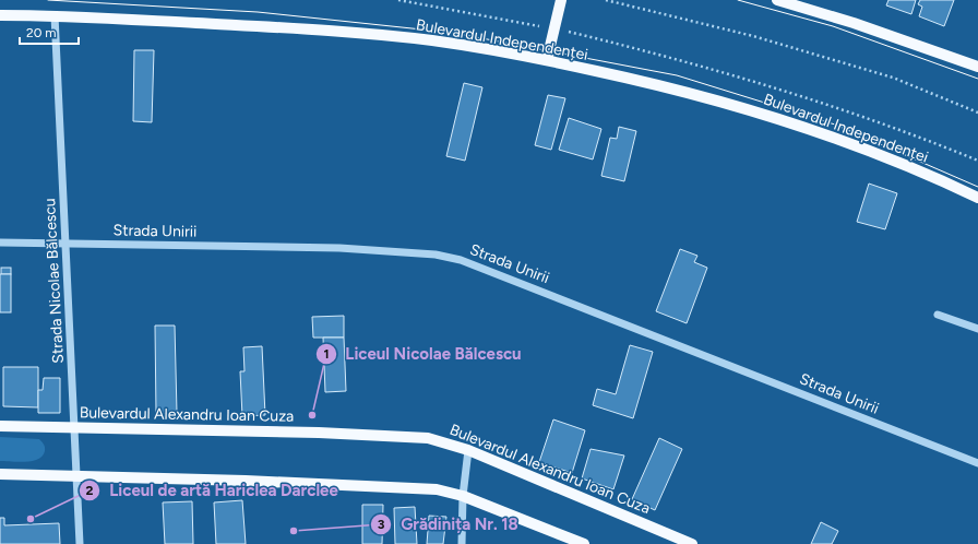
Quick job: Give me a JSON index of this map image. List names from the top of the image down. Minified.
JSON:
{"streets":{"main road":["Bulevardul Independenței","Bulevardul Alexandru Ioan Cuza"],"street":["Strada Unirii","Strada Nicolae Bălcescu"]},"crossings":[["Bulevardul Independenței","Strada Nicolae Bălcescu"],["Strada Unirii","Strada Nicolae Bălcescu"],["Strada Nicolae Bălcescu","Bulevardul Alexandru Ioan Cuza"]],"places":["Liceul Nicolae Bălcescu","Liceul de artă Hariclea Darclee","Grădinița Nr. 18"],"scale_bar":"20 m"}
